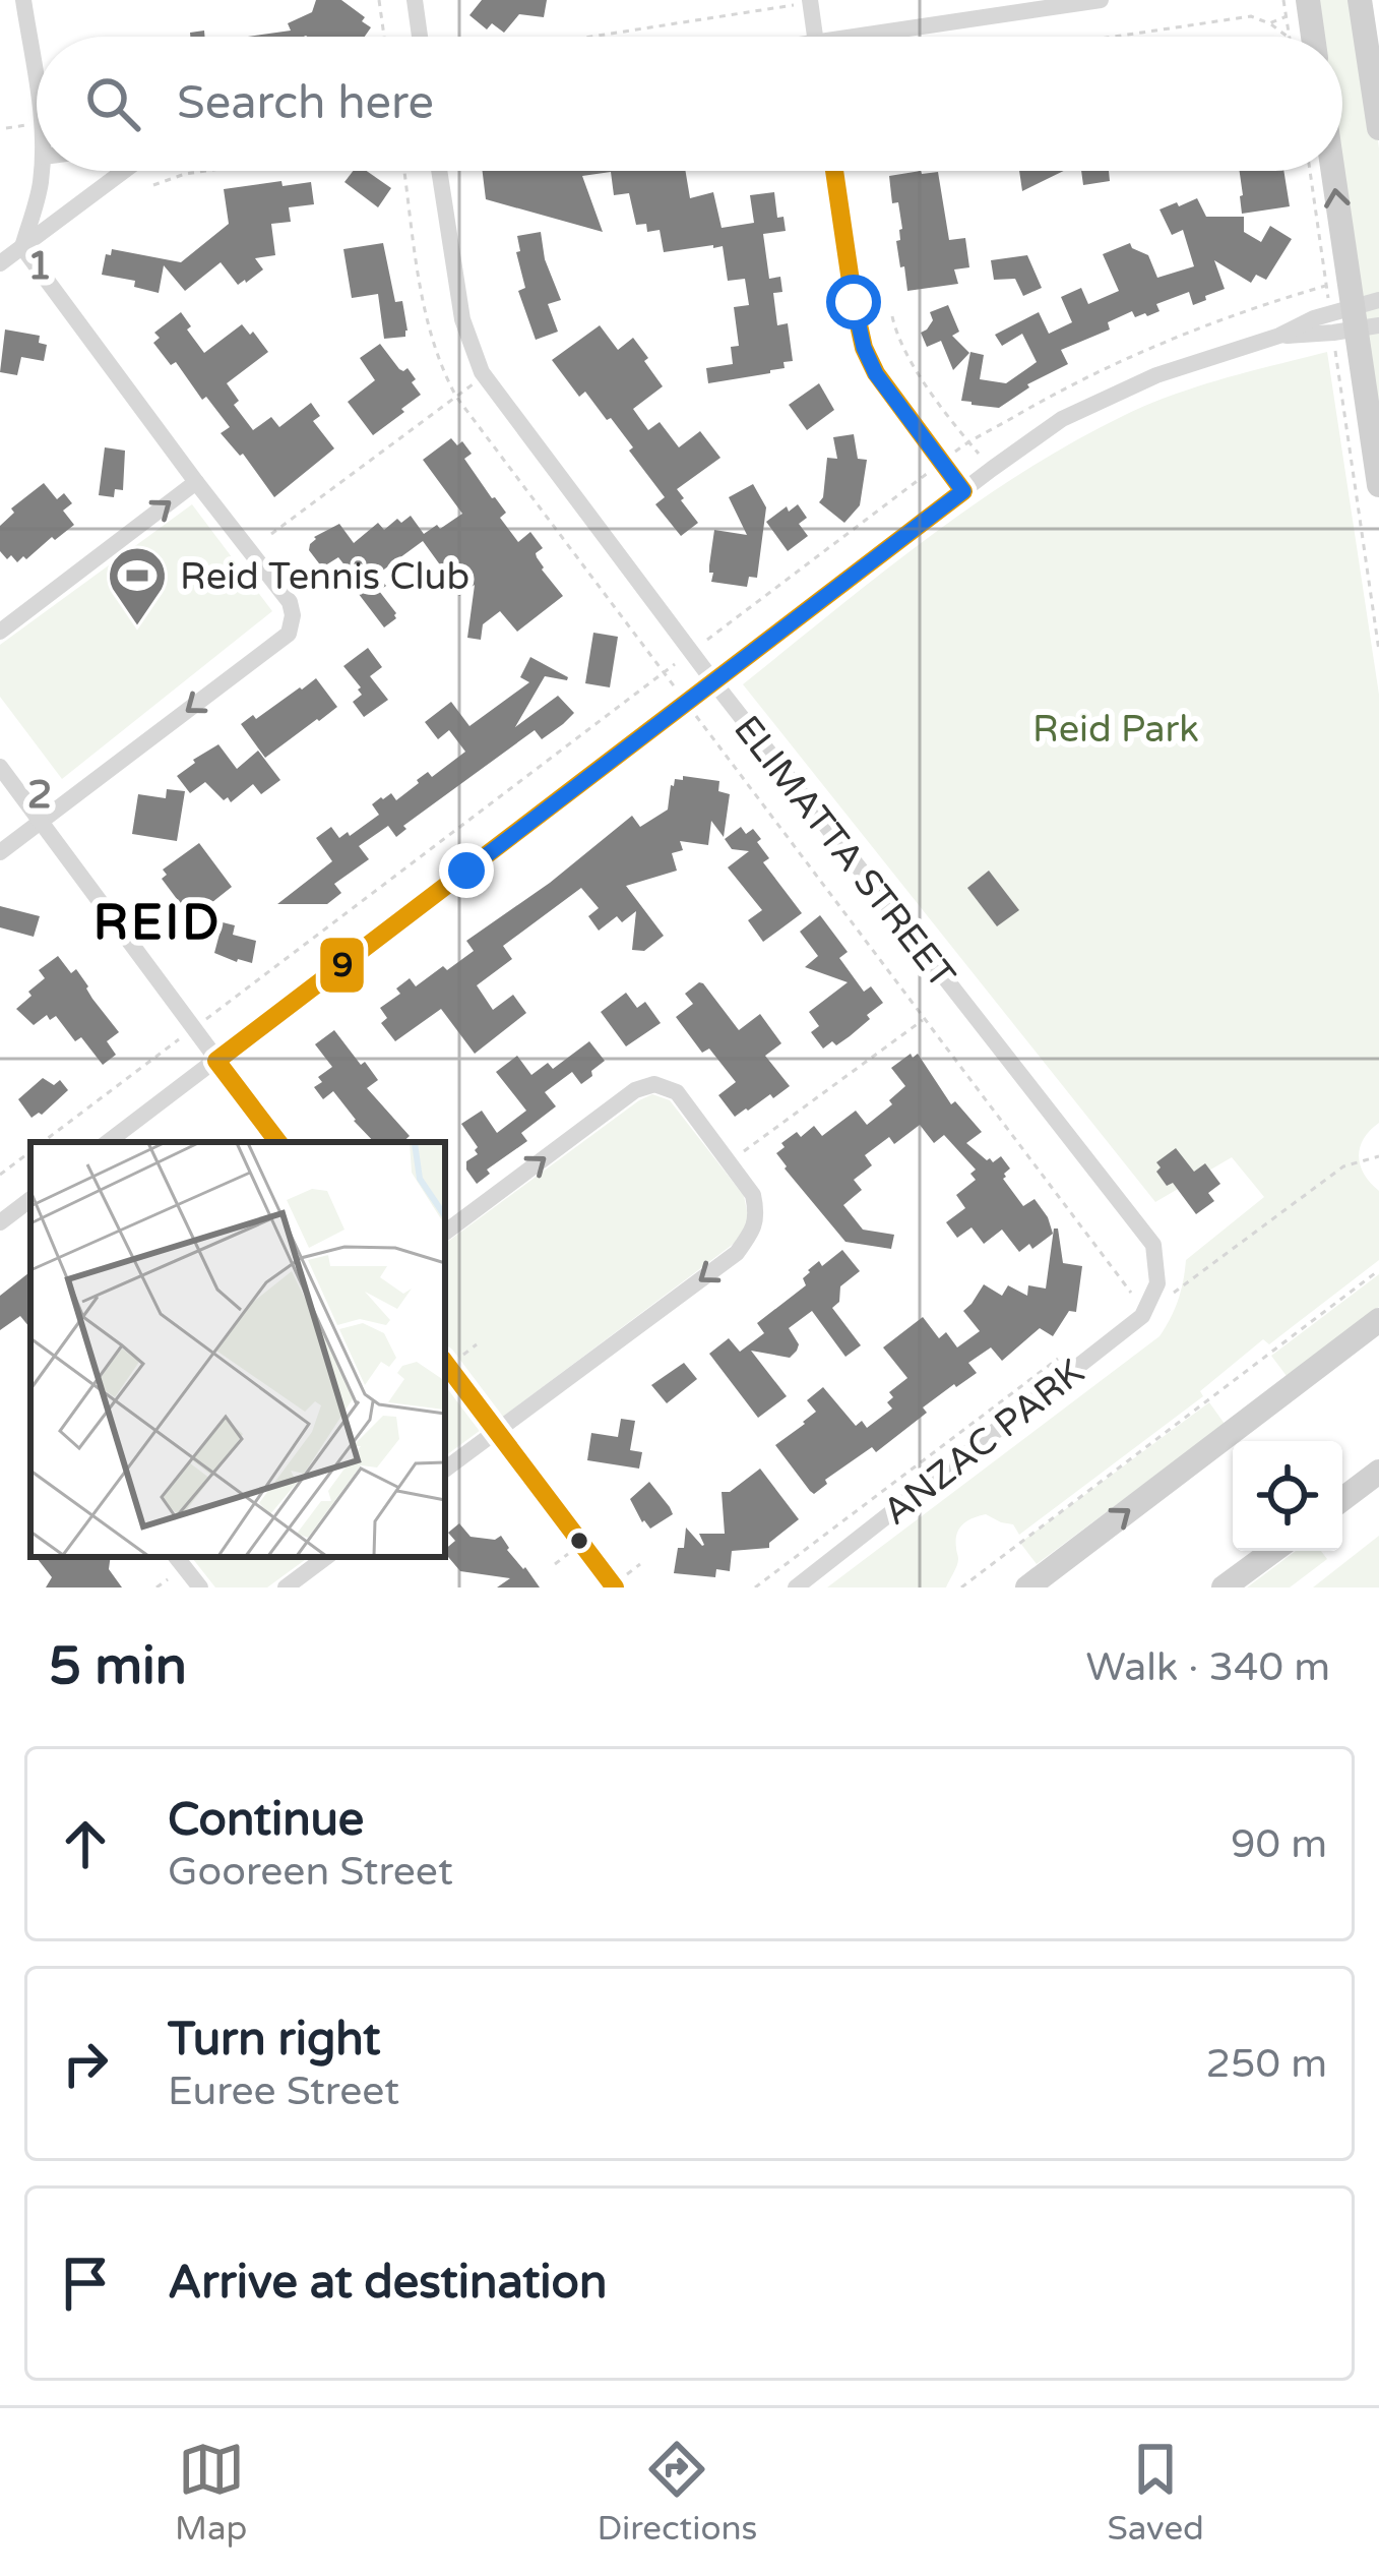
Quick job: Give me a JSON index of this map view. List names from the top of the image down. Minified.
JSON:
{"streets":{"street":["ELIMATTA STREET","ANZAC PARK"]},"crossings":[["ELIMATTA STREET","ANZAC PARK"]],"districts":["REID"],"parks":["Reid Park"],"places":{"sports":["Reid Tennis Club"]},"lines":["transit line 9"],"page":{"search":"Search here","heading":["5 min","Walk · 340 m"],"list":[["Continue","Gooreen Street","90 m"],["Turn right","Euree Street","250 m"],"Arrive at destination"],"nav":["Map","Directions","Saved"]},"grid":{"rows":["1","2"]}}
